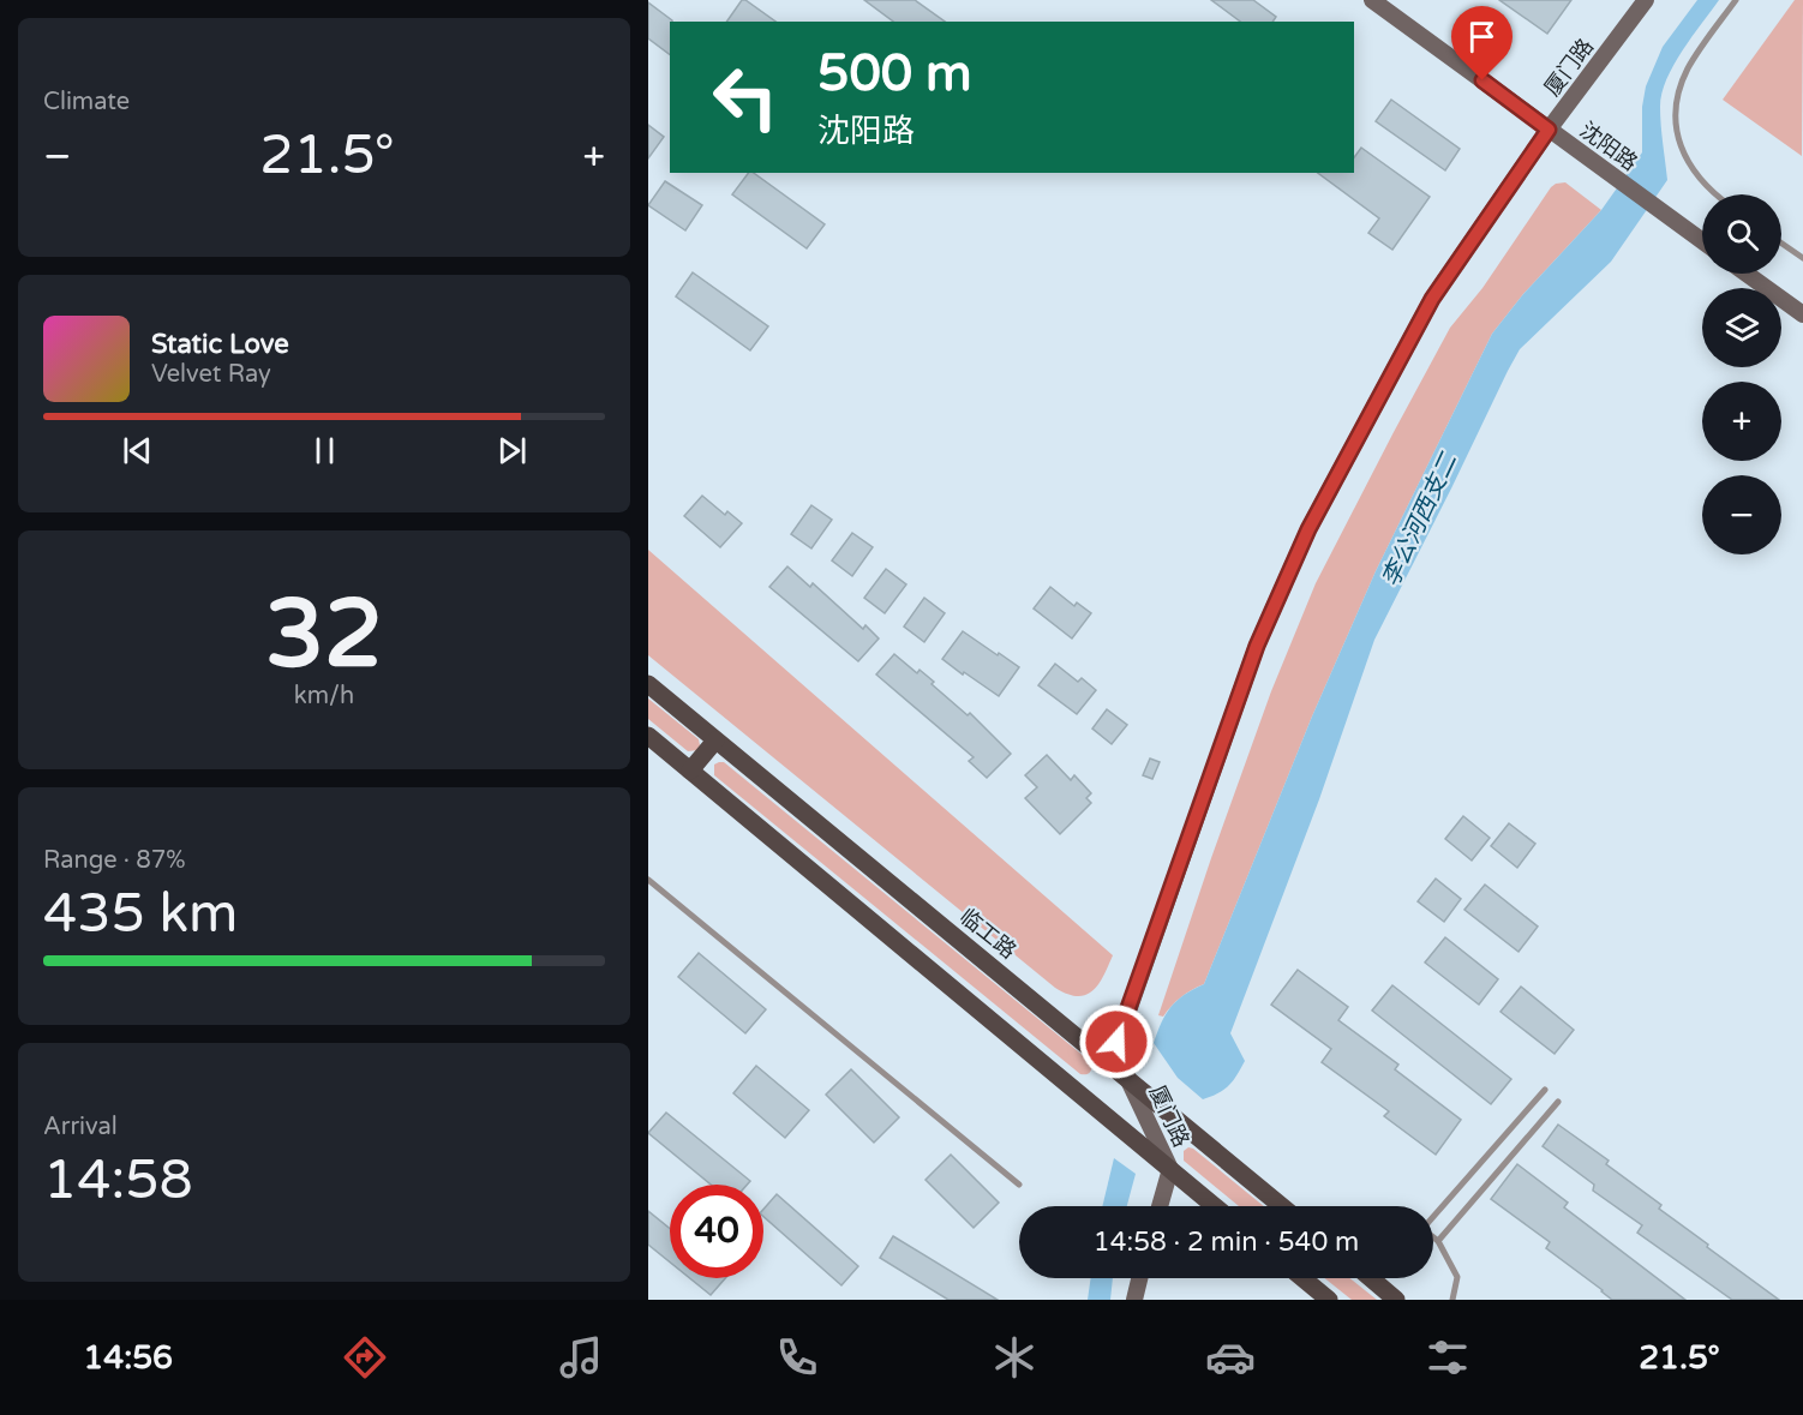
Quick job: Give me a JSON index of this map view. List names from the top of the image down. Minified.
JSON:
{"streets":{"main road":["临工路"],"street":["厦门路","沈阳路"]},"crossings":[["厦门路","沈阳路"],["厦门路","临工路"]],"water":["李公河西支二"],"page":{"tile":["Climate",["32","km/h"],["Range · 87%","435 km"],["Arrival","14:58"]],"turn":["500 m","沈阳路"],"heat":["−","21.5°","+"],"map_buttons":["+","−"],"song":["Static Love","Velvet Ray"],"limit":"40","trip":"14:58 · 2 min · 540 m","tabs":["14:56","21.5°"]}}
